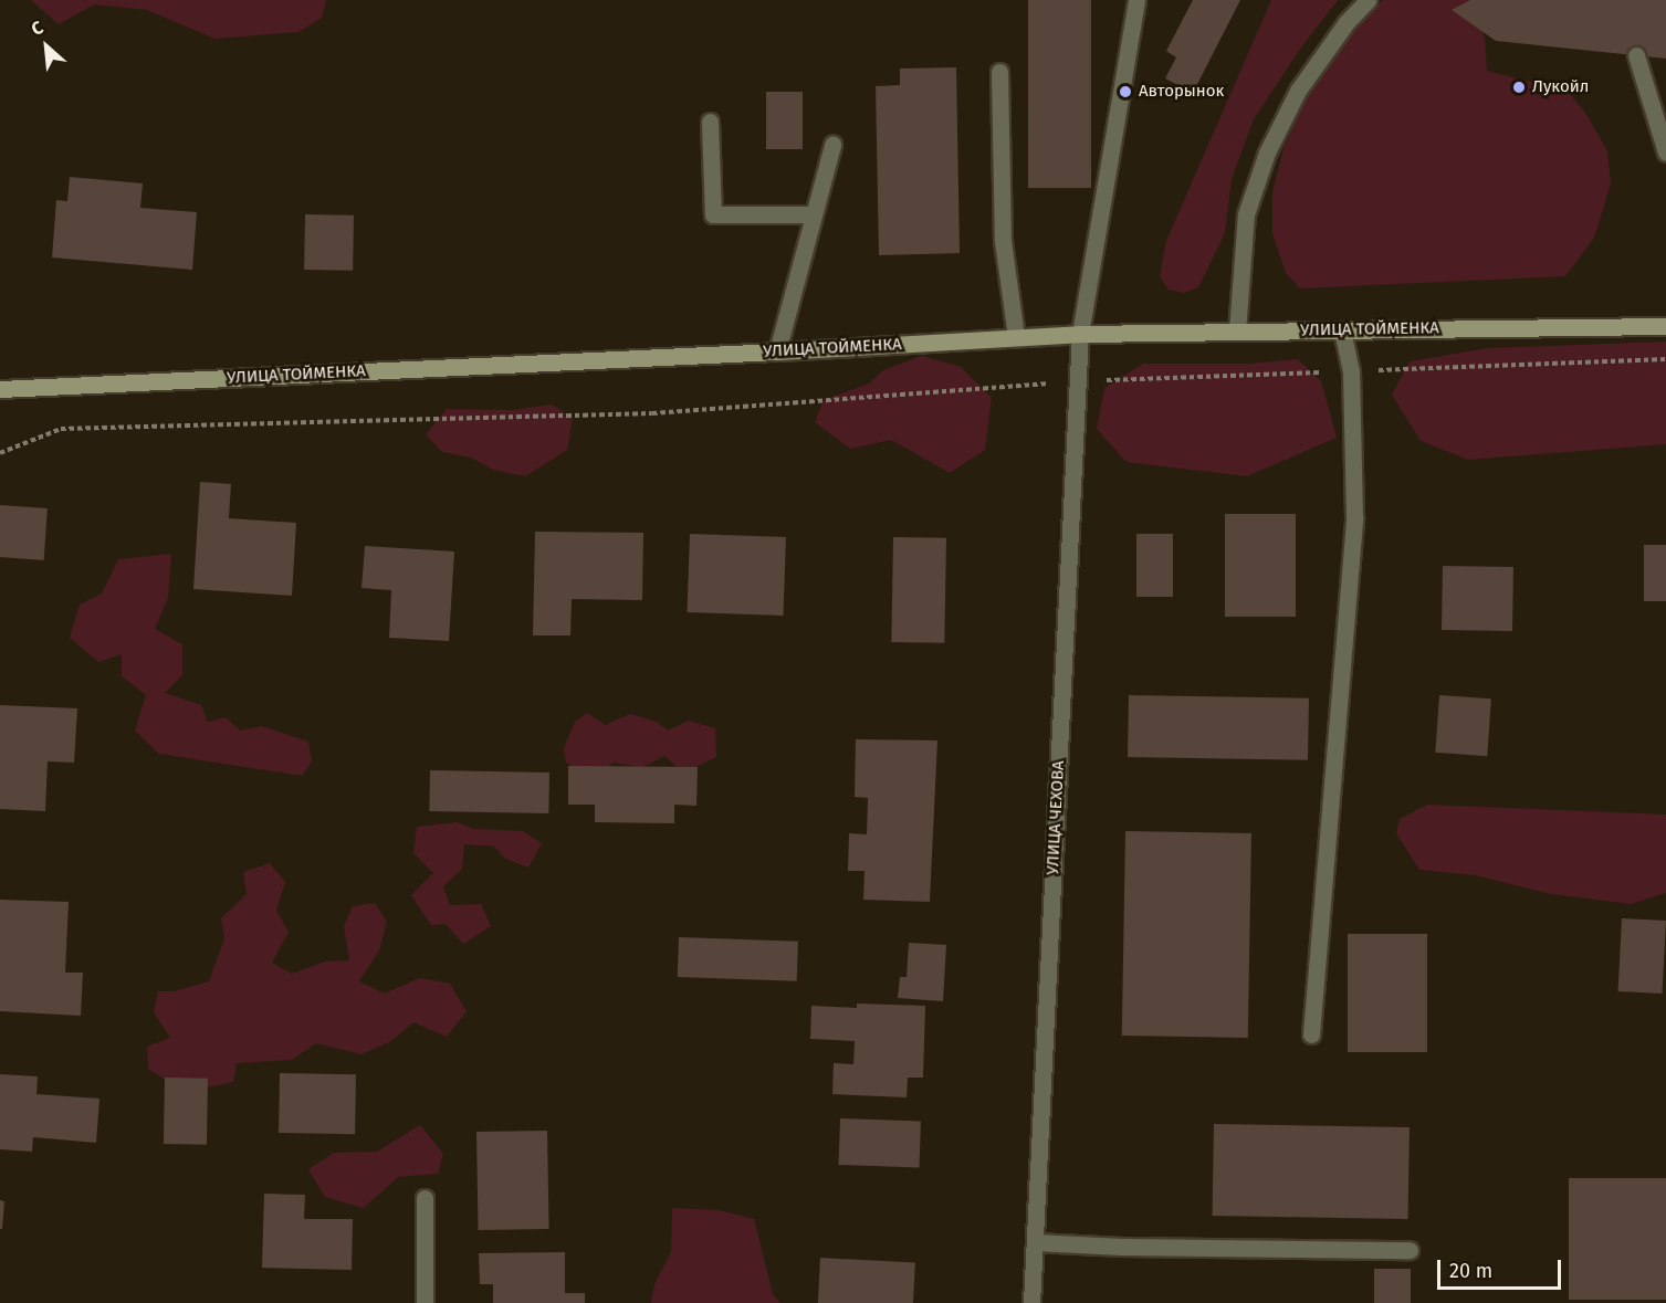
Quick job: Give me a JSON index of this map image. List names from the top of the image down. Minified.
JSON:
{"streets":{"street":["УЛИЦА ТОЙМЕНКА","УЛИЦА ЧЕХОВА"]},"crossings":[["УЛИЦА ТОЙМЕНКА","УЛИЦА ЧЕХОВА"]],"places":["Лукойл","Авторынок"],"scale_bar":"20 m","north":"top left"}
